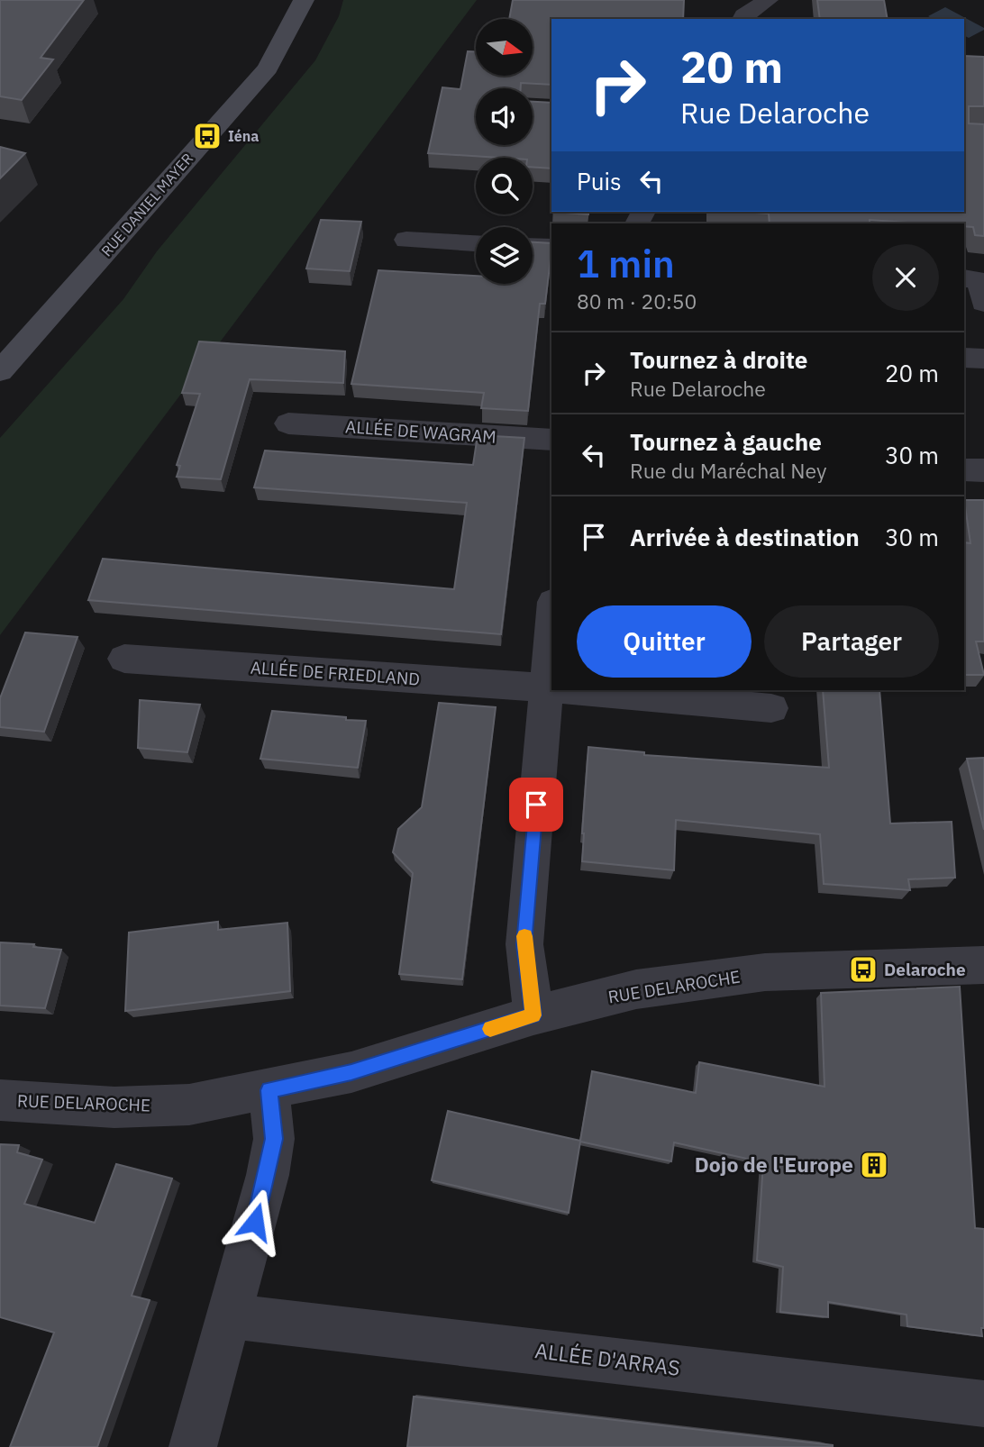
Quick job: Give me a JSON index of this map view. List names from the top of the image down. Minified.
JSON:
{"streets":{"main road":["RUE DANIEL MAYER"],"street":["ALLÉE DE WAGRAM","ALLÉE DE FRIEDLAND","RUE DELAROCHE","ALLÉE D'ARRAS"]},"places":{"bus stop":["Iéna","Delaroche"],"building":["Dojo de l'Europe"]},"north":"right","page":{"turn":["20 m","Rue Delaroche"],"then":"Puis","heading":["1 min","80 m · 20:50"],"list":[{"name":"Tournez à droite","note":"Rue Delaroche","value":"20 m"},{"name":"Tournez à gauche","note":"Rue du Maréchal Ney","value":"30 m"},{"name":"Arrivée à destination","value":"30 m"}],"buttons":["Quitter","Partager"]}}
